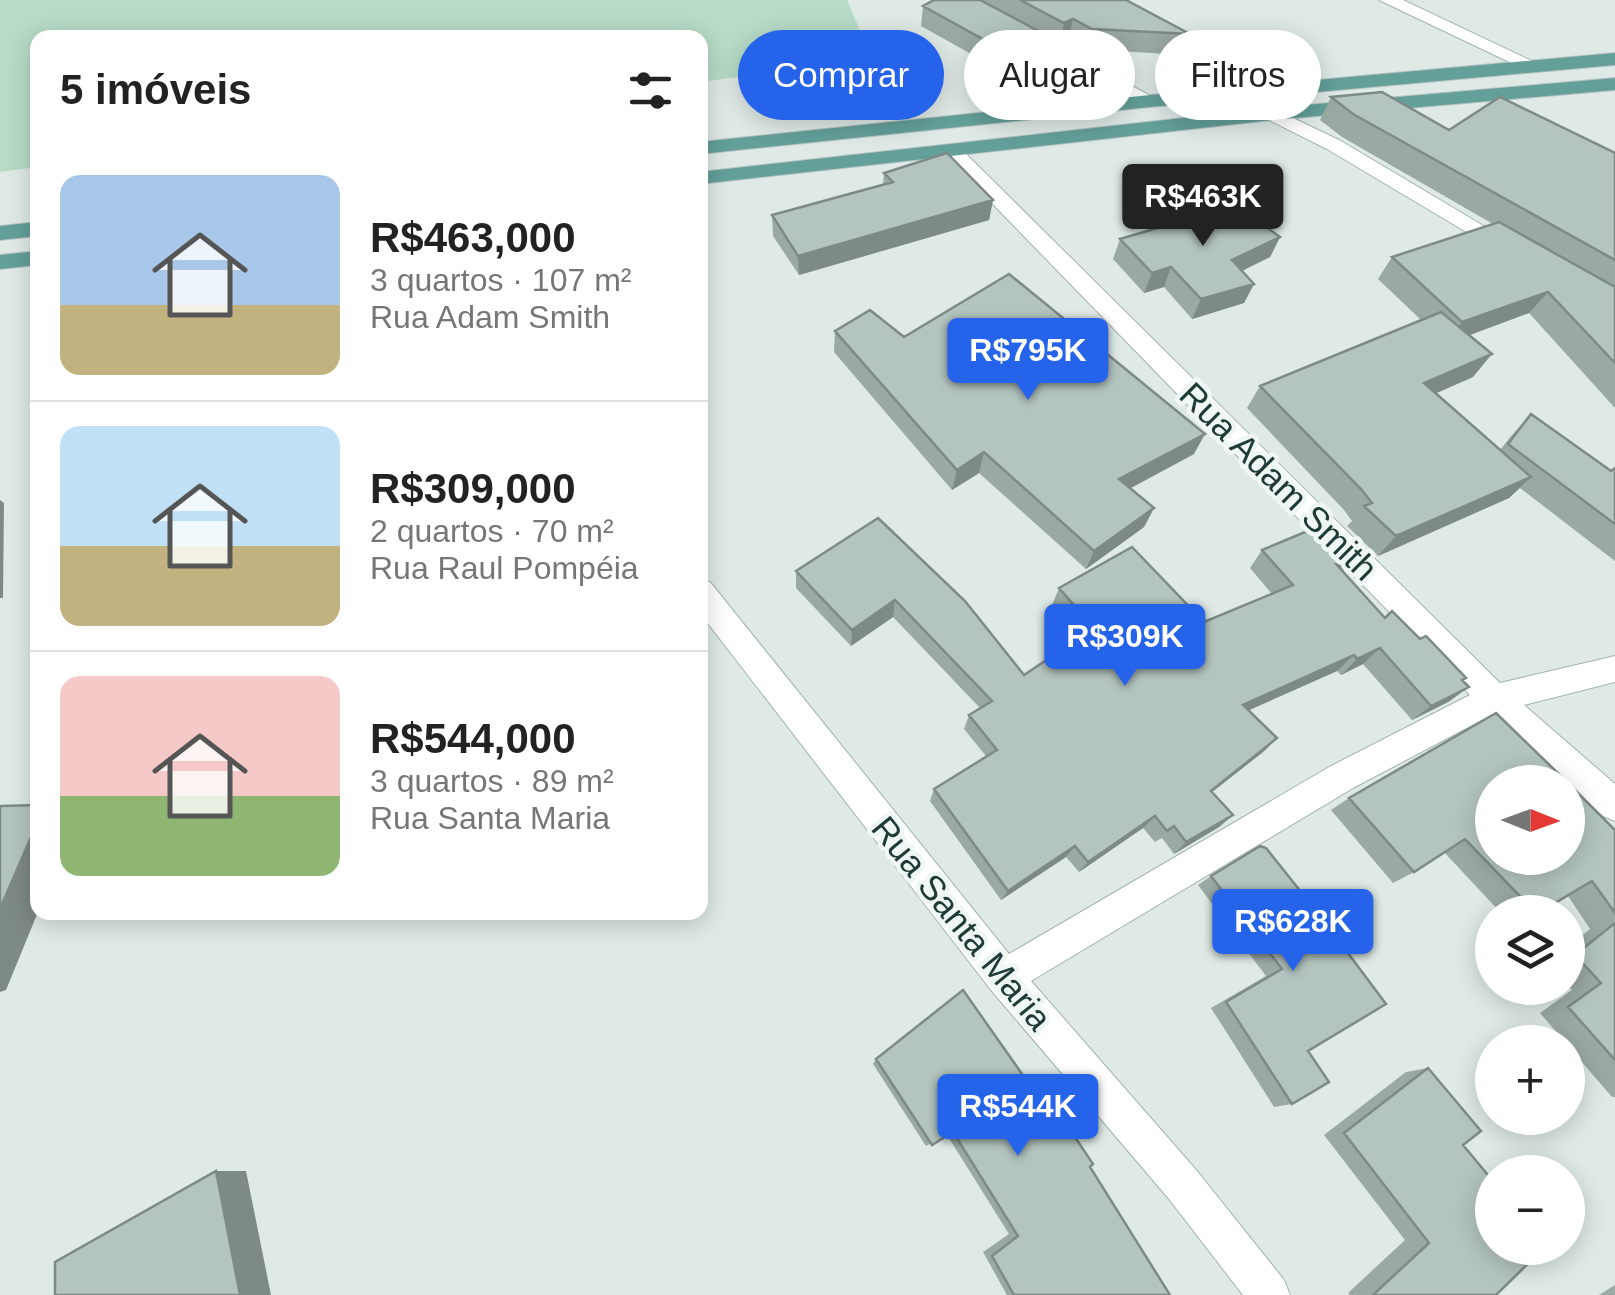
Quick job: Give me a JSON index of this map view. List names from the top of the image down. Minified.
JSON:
{"streets":{"street":["Rua Adam Smith","Rua Santa Maria"]},"north":"right","page":{"chip":["Comprar","Alugar","Filtros"],"heading":"5 imóveis","list":[{"name":"R$463,000","note":"3 quartos · 107 m² · Rua Adam Smith"},{"name":"R$309,000","note":"2 quartos · 70 m² · Rua Raul Pompéia"},{"name":"R$544,000","note":"3 quartos · 89 m² · Rua Santa Maria"}],"price":["R$463K","R$795K","R$309K","R$628K","R$544K"],"map_buttons":["+","−"]}}
